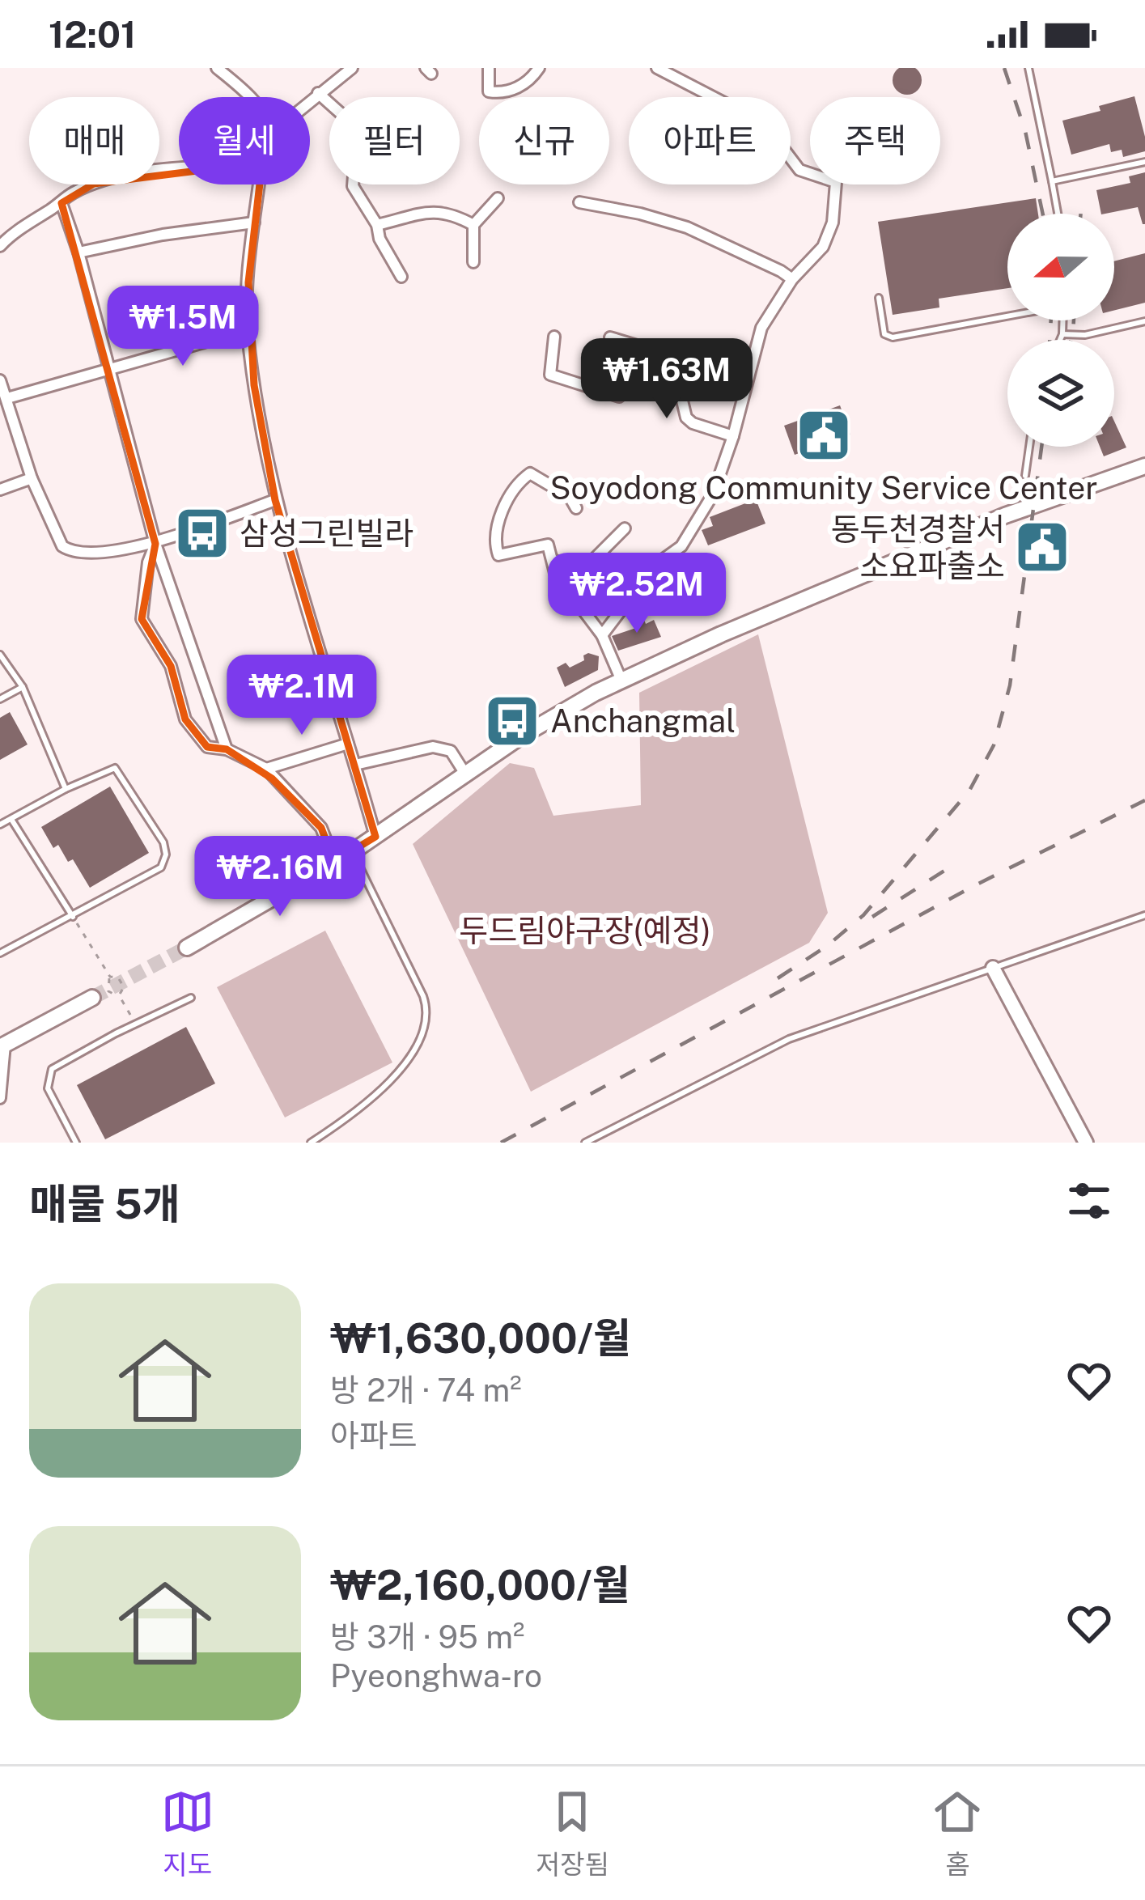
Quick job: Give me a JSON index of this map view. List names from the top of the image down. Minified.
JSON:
{"parks":["두드림야구장(예정)"],"places":{"public building":["Soyodong Community Service Center","동두천경찰서 소요파출소"],"bus stop":["삼성그린빌라","Anchangmal"]},"north":"left","page":{"status":"12:01","chip":["매매","월세","필터","신규","아파트","주택"],"price":["₩1.5M","₩1.63M","₩2.52M","₩2.1M","₩2.16M"],"heading":"매물 5개","list":[{"name":"₩1,630,000/월","note":"방 2개 · 74 m² · 아파트"},{"name":"₩2,160,000/월","note":"방 3개 · 95 m² · Pyeonghwa-ro"}],"tabs":["지도","저장됨","홈"]}}
